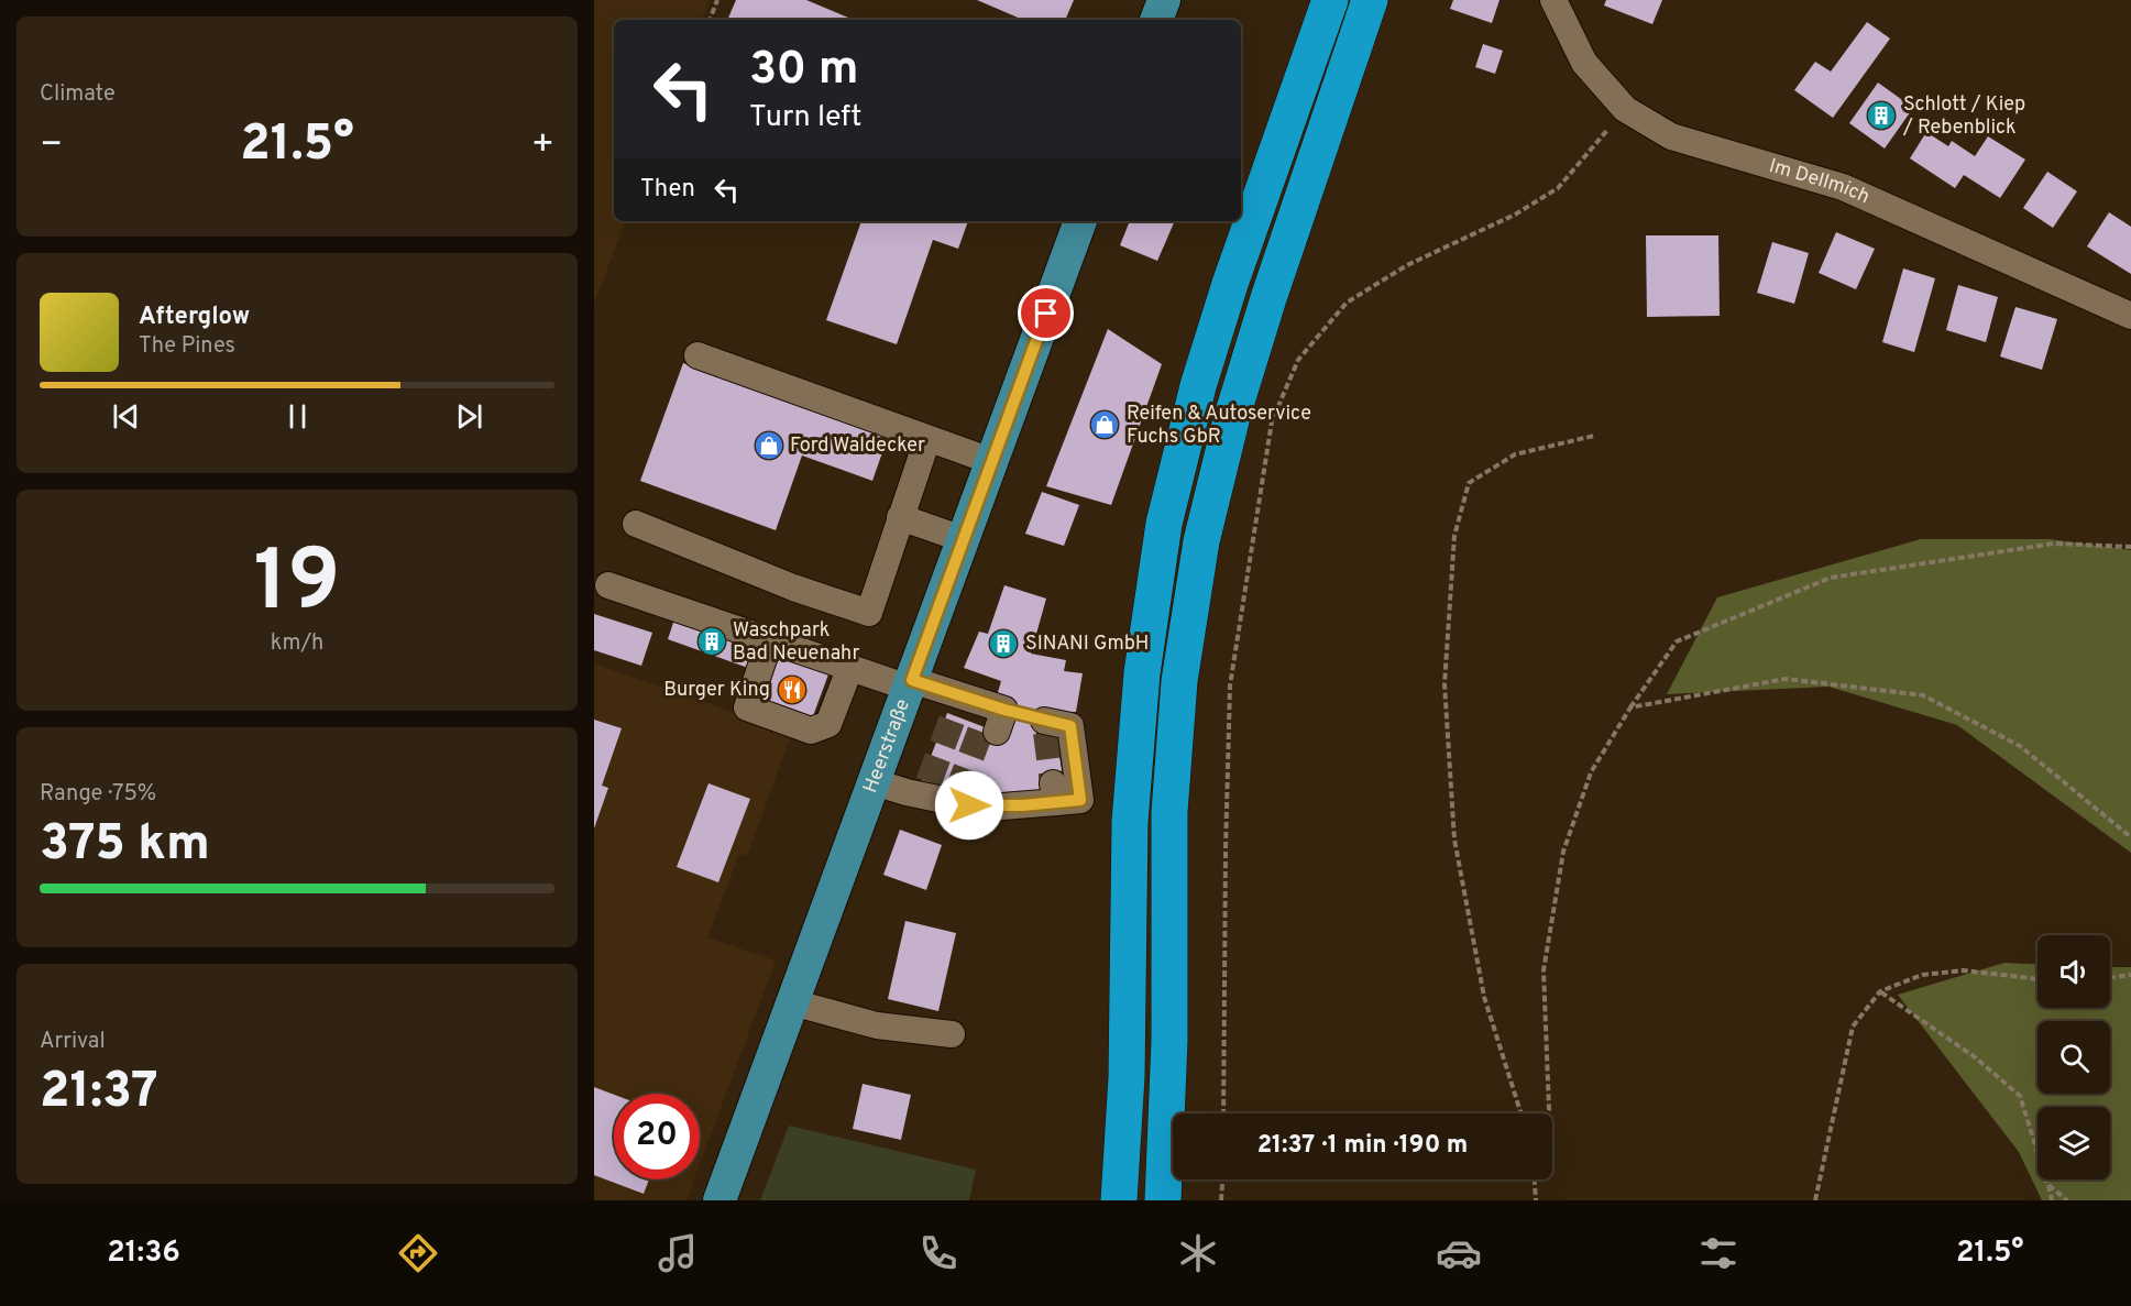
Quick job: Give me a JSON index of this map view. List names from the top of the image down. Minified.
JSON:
{"streets":{"main road":["Heerstraße"],"street":["Im Dellmich"]},"places":{"building":["Schlott / Kiep / Rebenblick","Waschpark Bad Neuenahr","SINANI GmbH"],"shop":["Reifen & Autoservice Fuchs GbR","Ford Waldecker"],"restaurant":["Burger King"]},"page":{"tile":["Climate",["19","km/h"],["Range · 75%","375 km"],["Arrival","21:37"]],"turn":["30 m","Turn left"],"heat":["−","21.5°","+"],"then":"Then","song":["Afterglow","The Pines"],"limit":"20","trip":"21:37 · 1 min · 190 m","tabs":["21:36","21.5°"]}}
